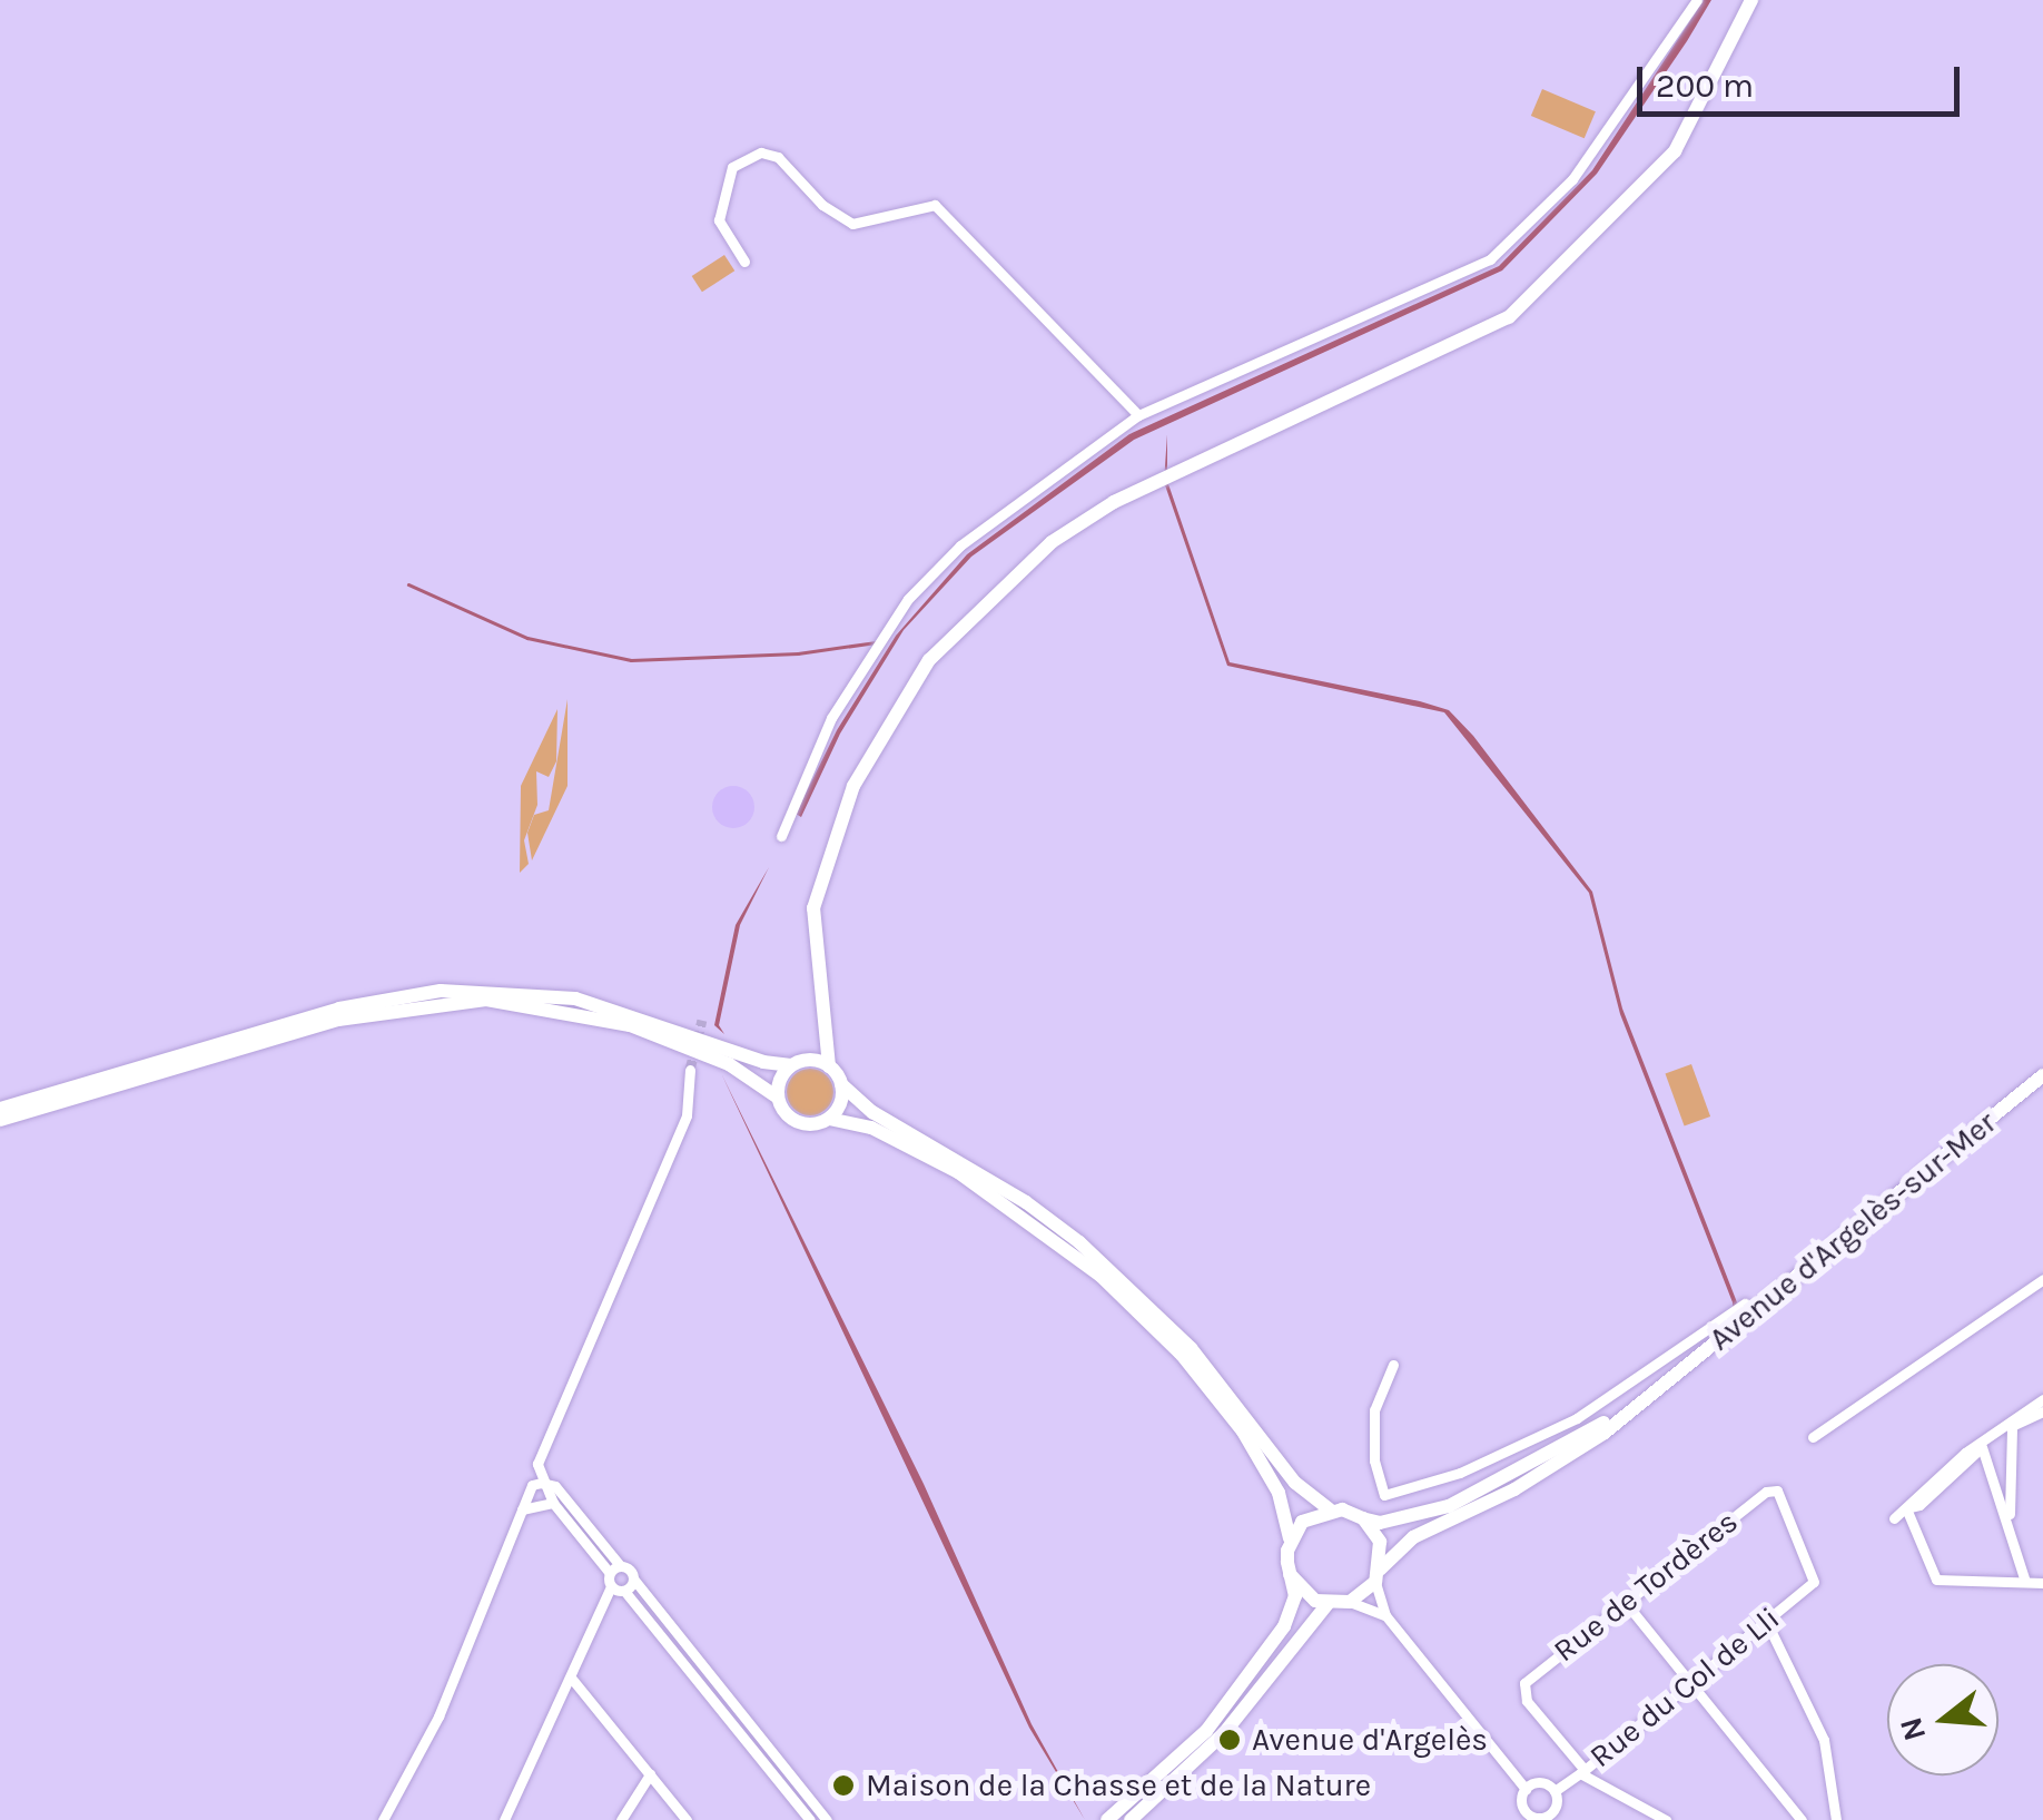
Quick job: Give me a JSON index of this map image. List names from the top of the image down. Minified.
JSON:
{"streets":{"main road":["Avenue d'Argelès-sur-Mer"],"street":["Rue de Tordères","Rue du Col de Lli"]},"crossings":[["Rue de Tordères","Rue du Col de Lli"]],"places":["Avenue d'Argelès","Maison de la Chasse et de la Nature"],"scale_bar":"200 m","north":"left"}
